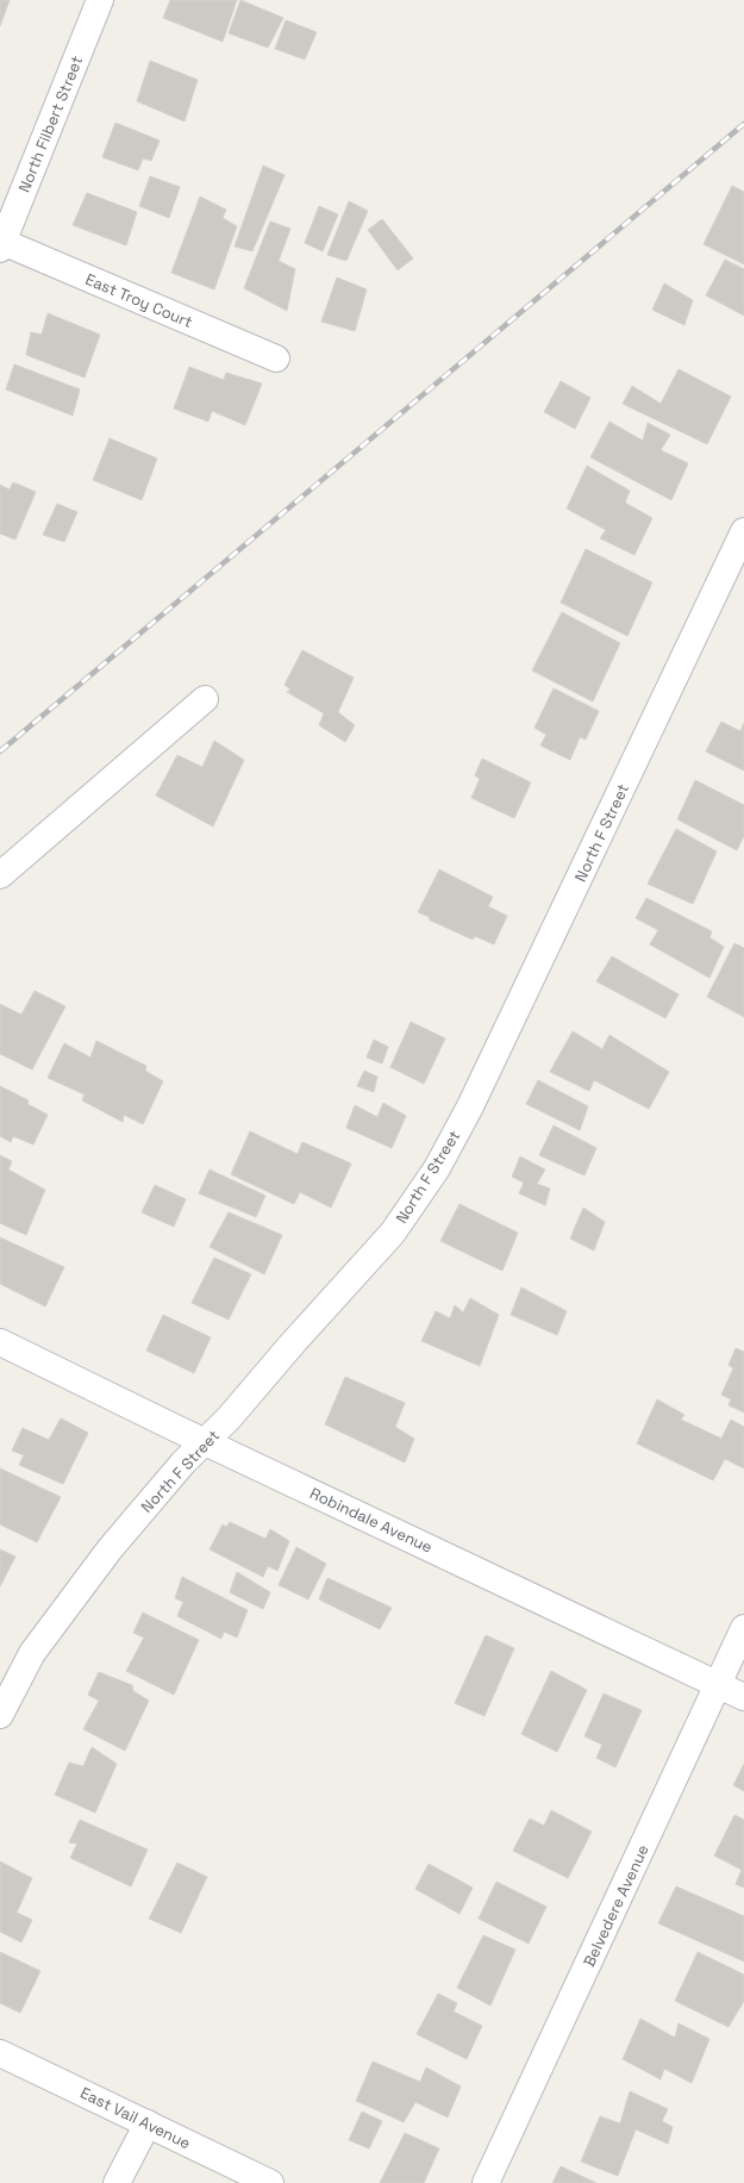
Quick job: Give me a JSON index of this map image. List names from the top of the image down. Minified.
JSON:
{"streets":{"street":["North Filbert Street","East Troy Court","North F Street","Robindale Avenue","Belvedere Avenue","East Vail Avenue"]},"crossings":[["North Filbert Street","East Troy Court"],["North F Street","Robindale Avenue"],["Robindale Avenue","Belvedere Avenue"]]}
